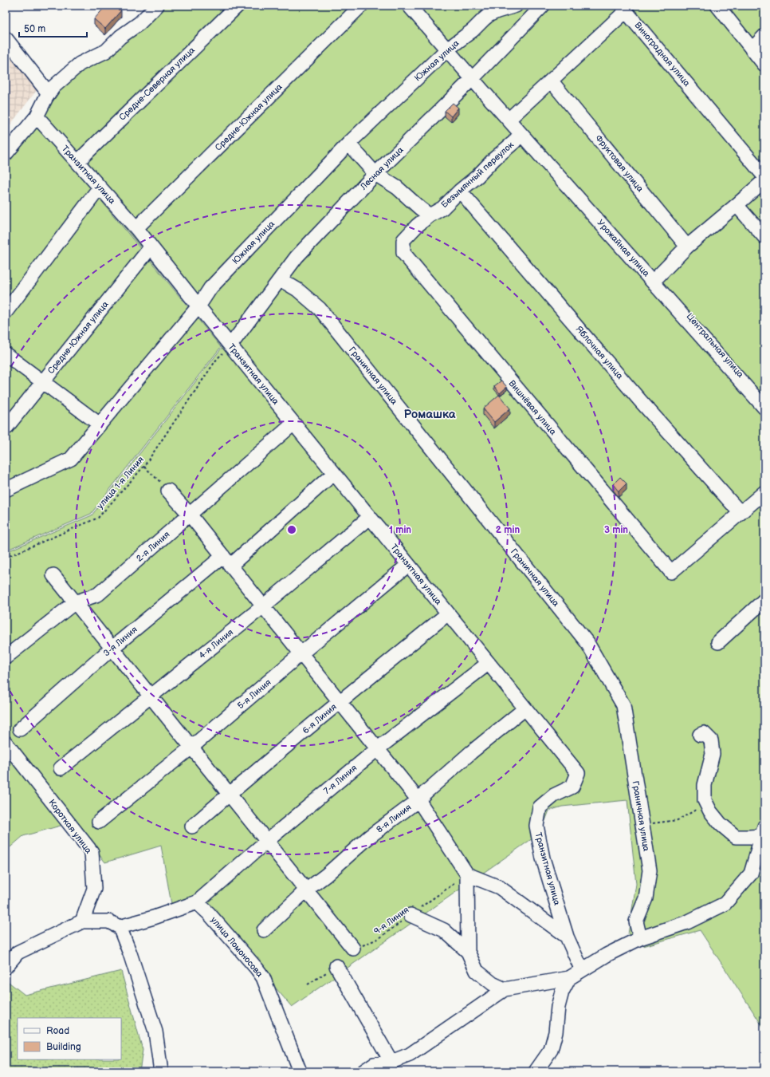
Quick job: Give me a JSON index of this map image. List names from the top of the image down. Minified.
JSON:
{"streets":{"street":["Виноградная улица","Южная улица","Средне-Северная улица","Средне-Южная улица","Фруктовая улица","Лесная улица","Транзитная улица","Безымянный переулок","Урожайная улица","Центральная улица","Яблочная улица","Граничная улица","Вишнёвая улица","2-я Линия","3-я Линия","4-я Линия","5-я Линия","6-я Линия","7-я Линия","8-я Линия","Короткая улица","улица Ломоносова"],"path":["улица 1-я Линия","9-я Линия"]},"crossings":[["Виноградная улица","Фруктовая улица"],["Виноградная улица","Урожайная улица"],["Южная улица","Транзитная улица"],["Южная улица","Урожайная улица"],["Средне-Северная улица","Транзитная улица"],["Средне-Южная улица","Транзитная улица"],["Лесная улица","Транзитная улица"],["Лесная улица","Урожайная улица"],["Лесная улица","Граничная улица"],["Лесная улица","улица 1-я Линия"],["Транзитная улица","улица 1-я Линия"],["Транзитная улица","2-я Линия"],["Транзитная улица","3-я Линия"],["Транзитная улица","4-я Линия"],["Транзитная улица","5-я Линия"],["Транзитная улица","6-я Линия"],["Транзитная улица","7-я Линия"],["Транзитная улица","8-я Линия"],["Безымянный переулок","Урожайная улица"],["Безымянный переулок","Яблочная улица"],["Безымянный переулок","Вишнёвая улица"],["Урожайная улица","Центральная улица"],["Яблочная улица","Вишнёвая улица"],["7-я Линия","улица Ломоносова"]],"districts":["Ромашка"],"legend":["Road","Building"],"scale_bar":"50 m","rings":["1 min","2 min","3 min"]}
